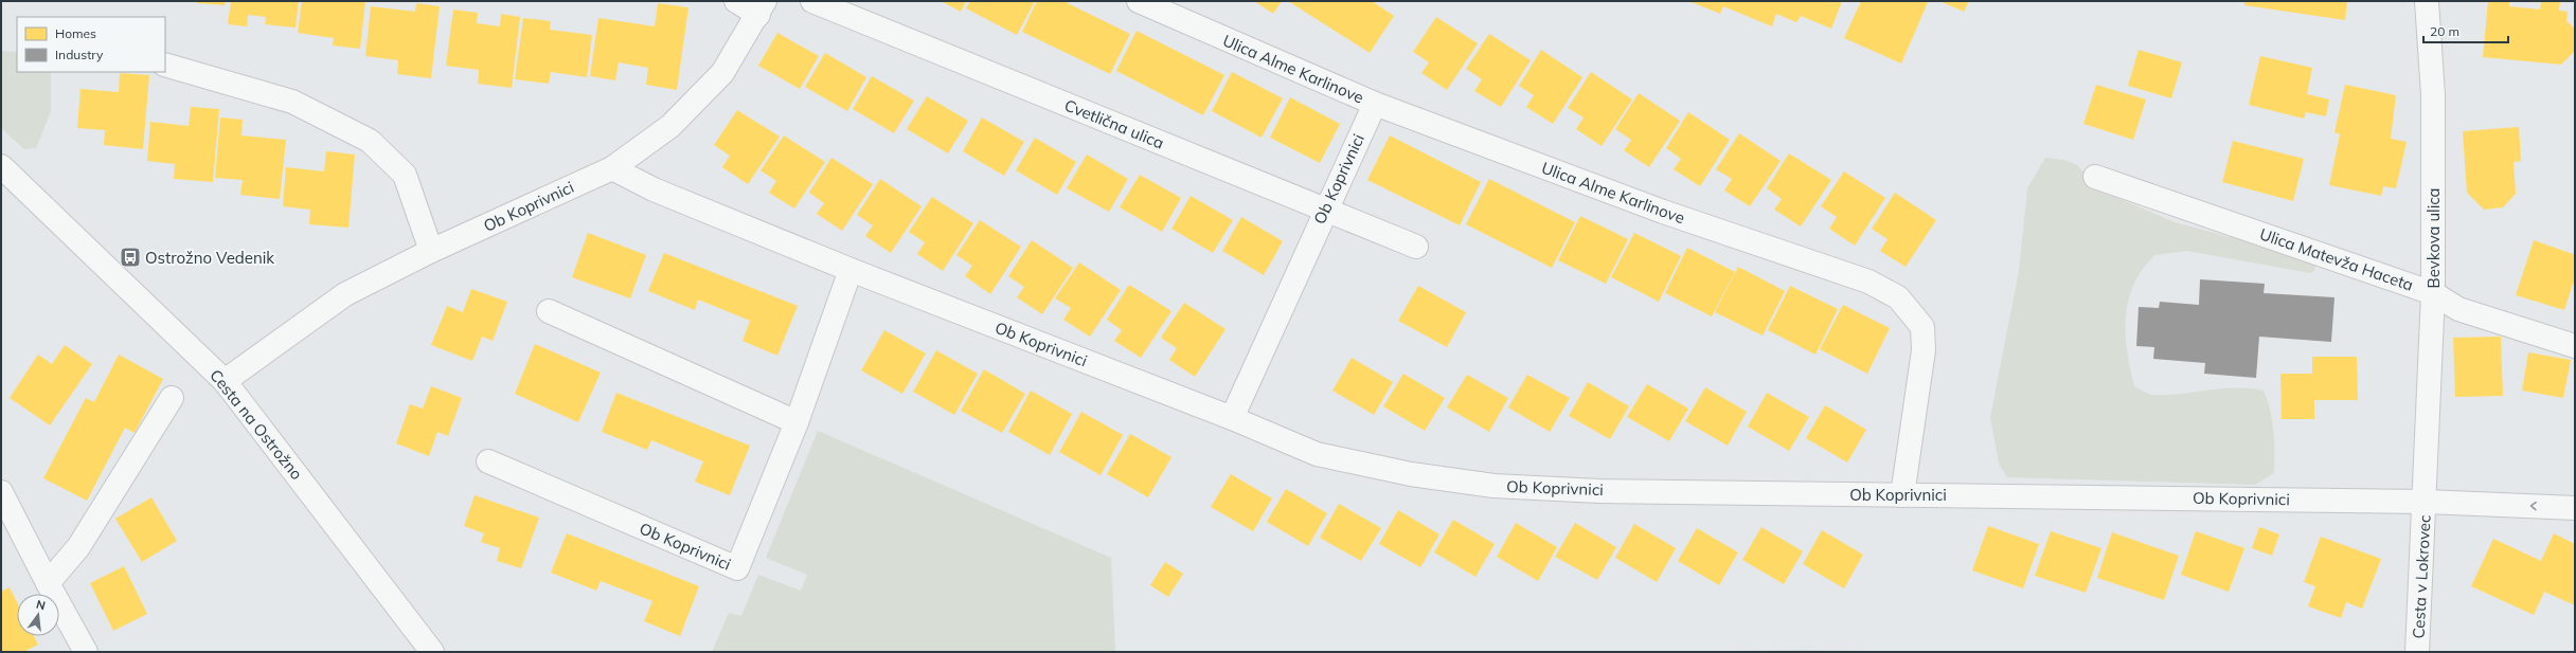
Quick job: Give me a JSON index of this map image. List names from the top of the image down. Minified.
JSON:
{"streets":{"street":["Ulica Alme Karlinove","Cvetlična ulica","Ob Koprivnici","Bevkova ulica","Ulica Matevža Haceta","Cesta na Ostrožno","Cesta v Lokrovec"]},"crossings":[["Ulica Alme Karlinove","Ob Koprivnici"],["Cvetlična ulica","Ob Koprivnici"],["Ob Koprivnici","Bevkova ulica"],["Ob Koprivnici","Cesta na Ostrožno"],["Ob Koprivnici","Cesta v Lokrovec"],["Bevkova ulica","Ulica Matevža Haceta"],["Bevkova ulica","Cesta v Lokrovec"]],"places":{"bus stop":["Ostrožno Vedenik"]},"legend":["Homes","Industry"],"scale_bar":"20 m","north":"top"}
